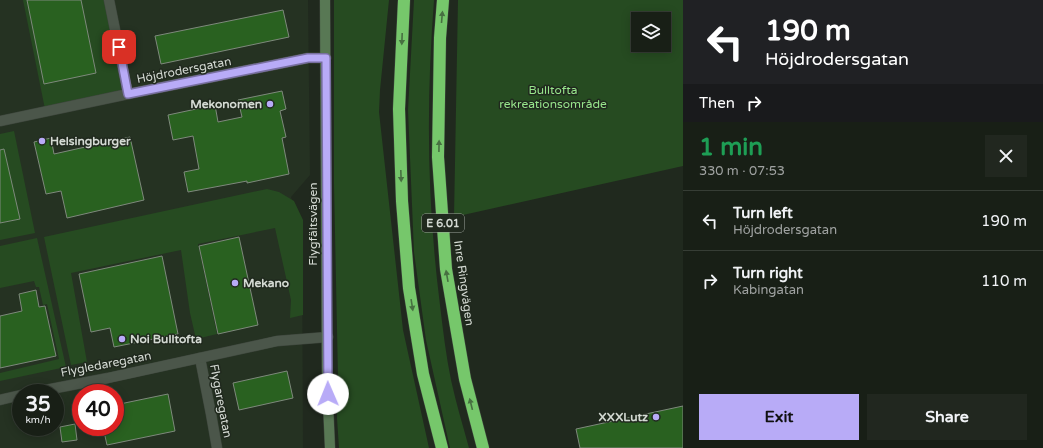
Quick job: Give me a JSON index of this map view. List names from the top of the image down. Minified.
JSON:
{"streets":{"highway":["E 6.01","Inre Ringvägen"],"street":["Höjdrodersgatan","Flygfältsvägen","Flygledaregatan","Flygaregatan"]},"crossings":[["Höjdrodersgatan","Flygfältsvägen"],["Flygfältsvägen","Flygledaregatan"],["Flygledaregatan","Flygaregatan"]],"parks":["Bulltofta rekreationsområde"],"places":["Mekonomen","Helsingburger","Mekano","Noi Bulltofta","XXXLutz"],"page":{"turn":["190 m","Höjdrodersgatan"],"then":"Then","heading":["1 min","330 m · 07:53"],"list":[{"name":"Turn left","note":"Höjdrodersgatan","value":"190 m"},{"name":"Turn right","note":"Kabingatan","value":"110 m"}],"speed":"35 km/h","limit":"40","buttons":["Exit","Share"]}}
